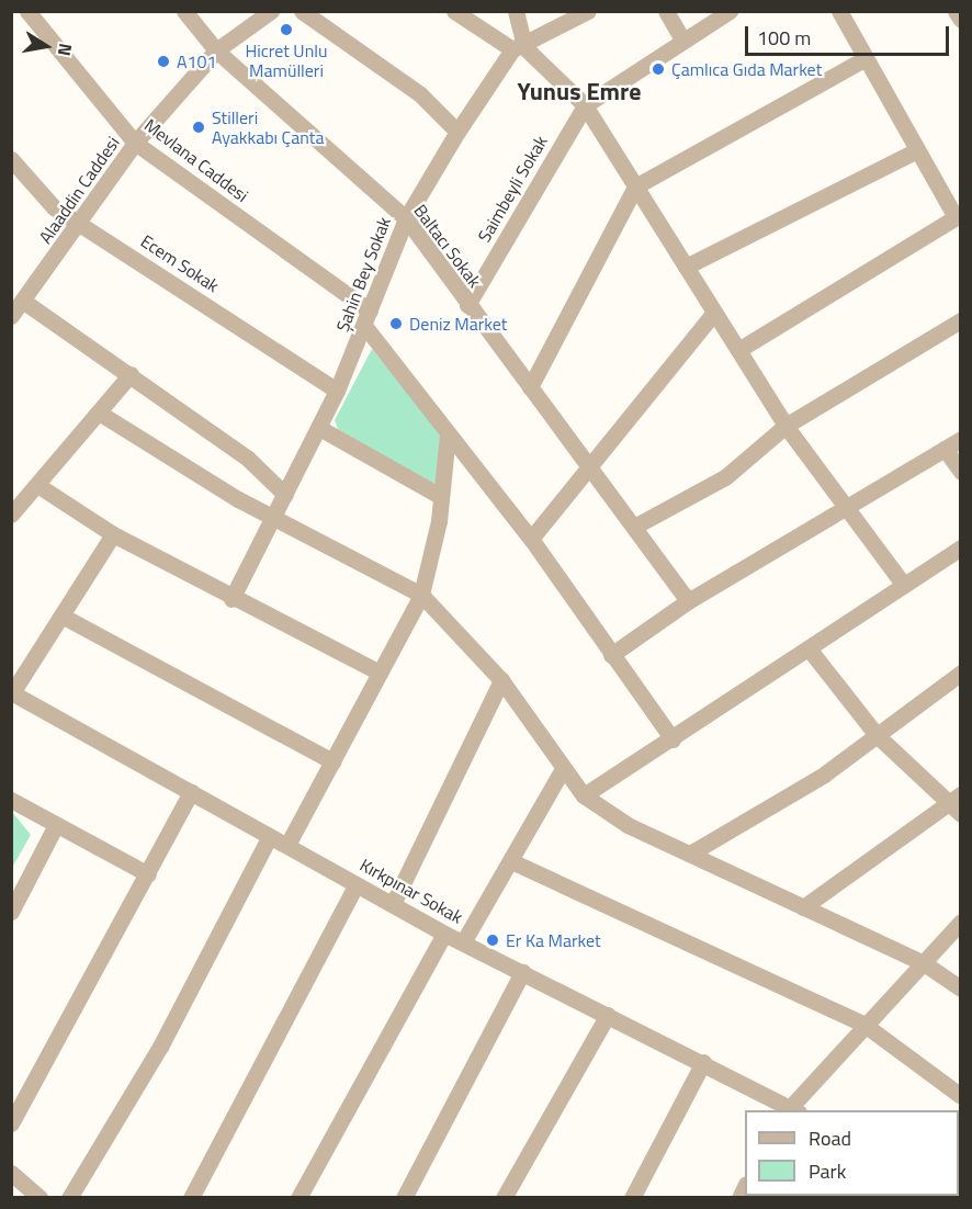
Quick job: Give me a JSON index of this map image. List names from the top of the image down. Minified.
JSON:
{"streets":{"street":["Mevlana Caddesi","Saimbeyli Sokak","Alaaddin Caddesi","Baltacı Sokak","Ecem Sokak","Şahin Bey Sokak","Kırkpınar Sokak"]},"crossings":[["Mevlana Caddesi","Alaaddin Caddesi"],["Mevlana Caddesi","Şahin Bey Sokak"],["Saimbeyli Sokak","Baltacı Sokak"],["Alaaddin Caddesi","Baltacı Sokak"],["Alaaddin Caddesi","Ecem Sokak"],["Baltacı Sokak","Şahin Bey Sokak"],["Ecem Sokak","Şahin Bey Sokak"]],"districts":["Yunus Emre"],"places":["Hicret Unlu Mamülleri","A101","Çamlıca Gıda Market","Stilleri Ayakkabı Çanta","Deniz Market","Er Ka Market"],"legend":["Road","Park"],"scale_bar":"100 m","north":"right"}
